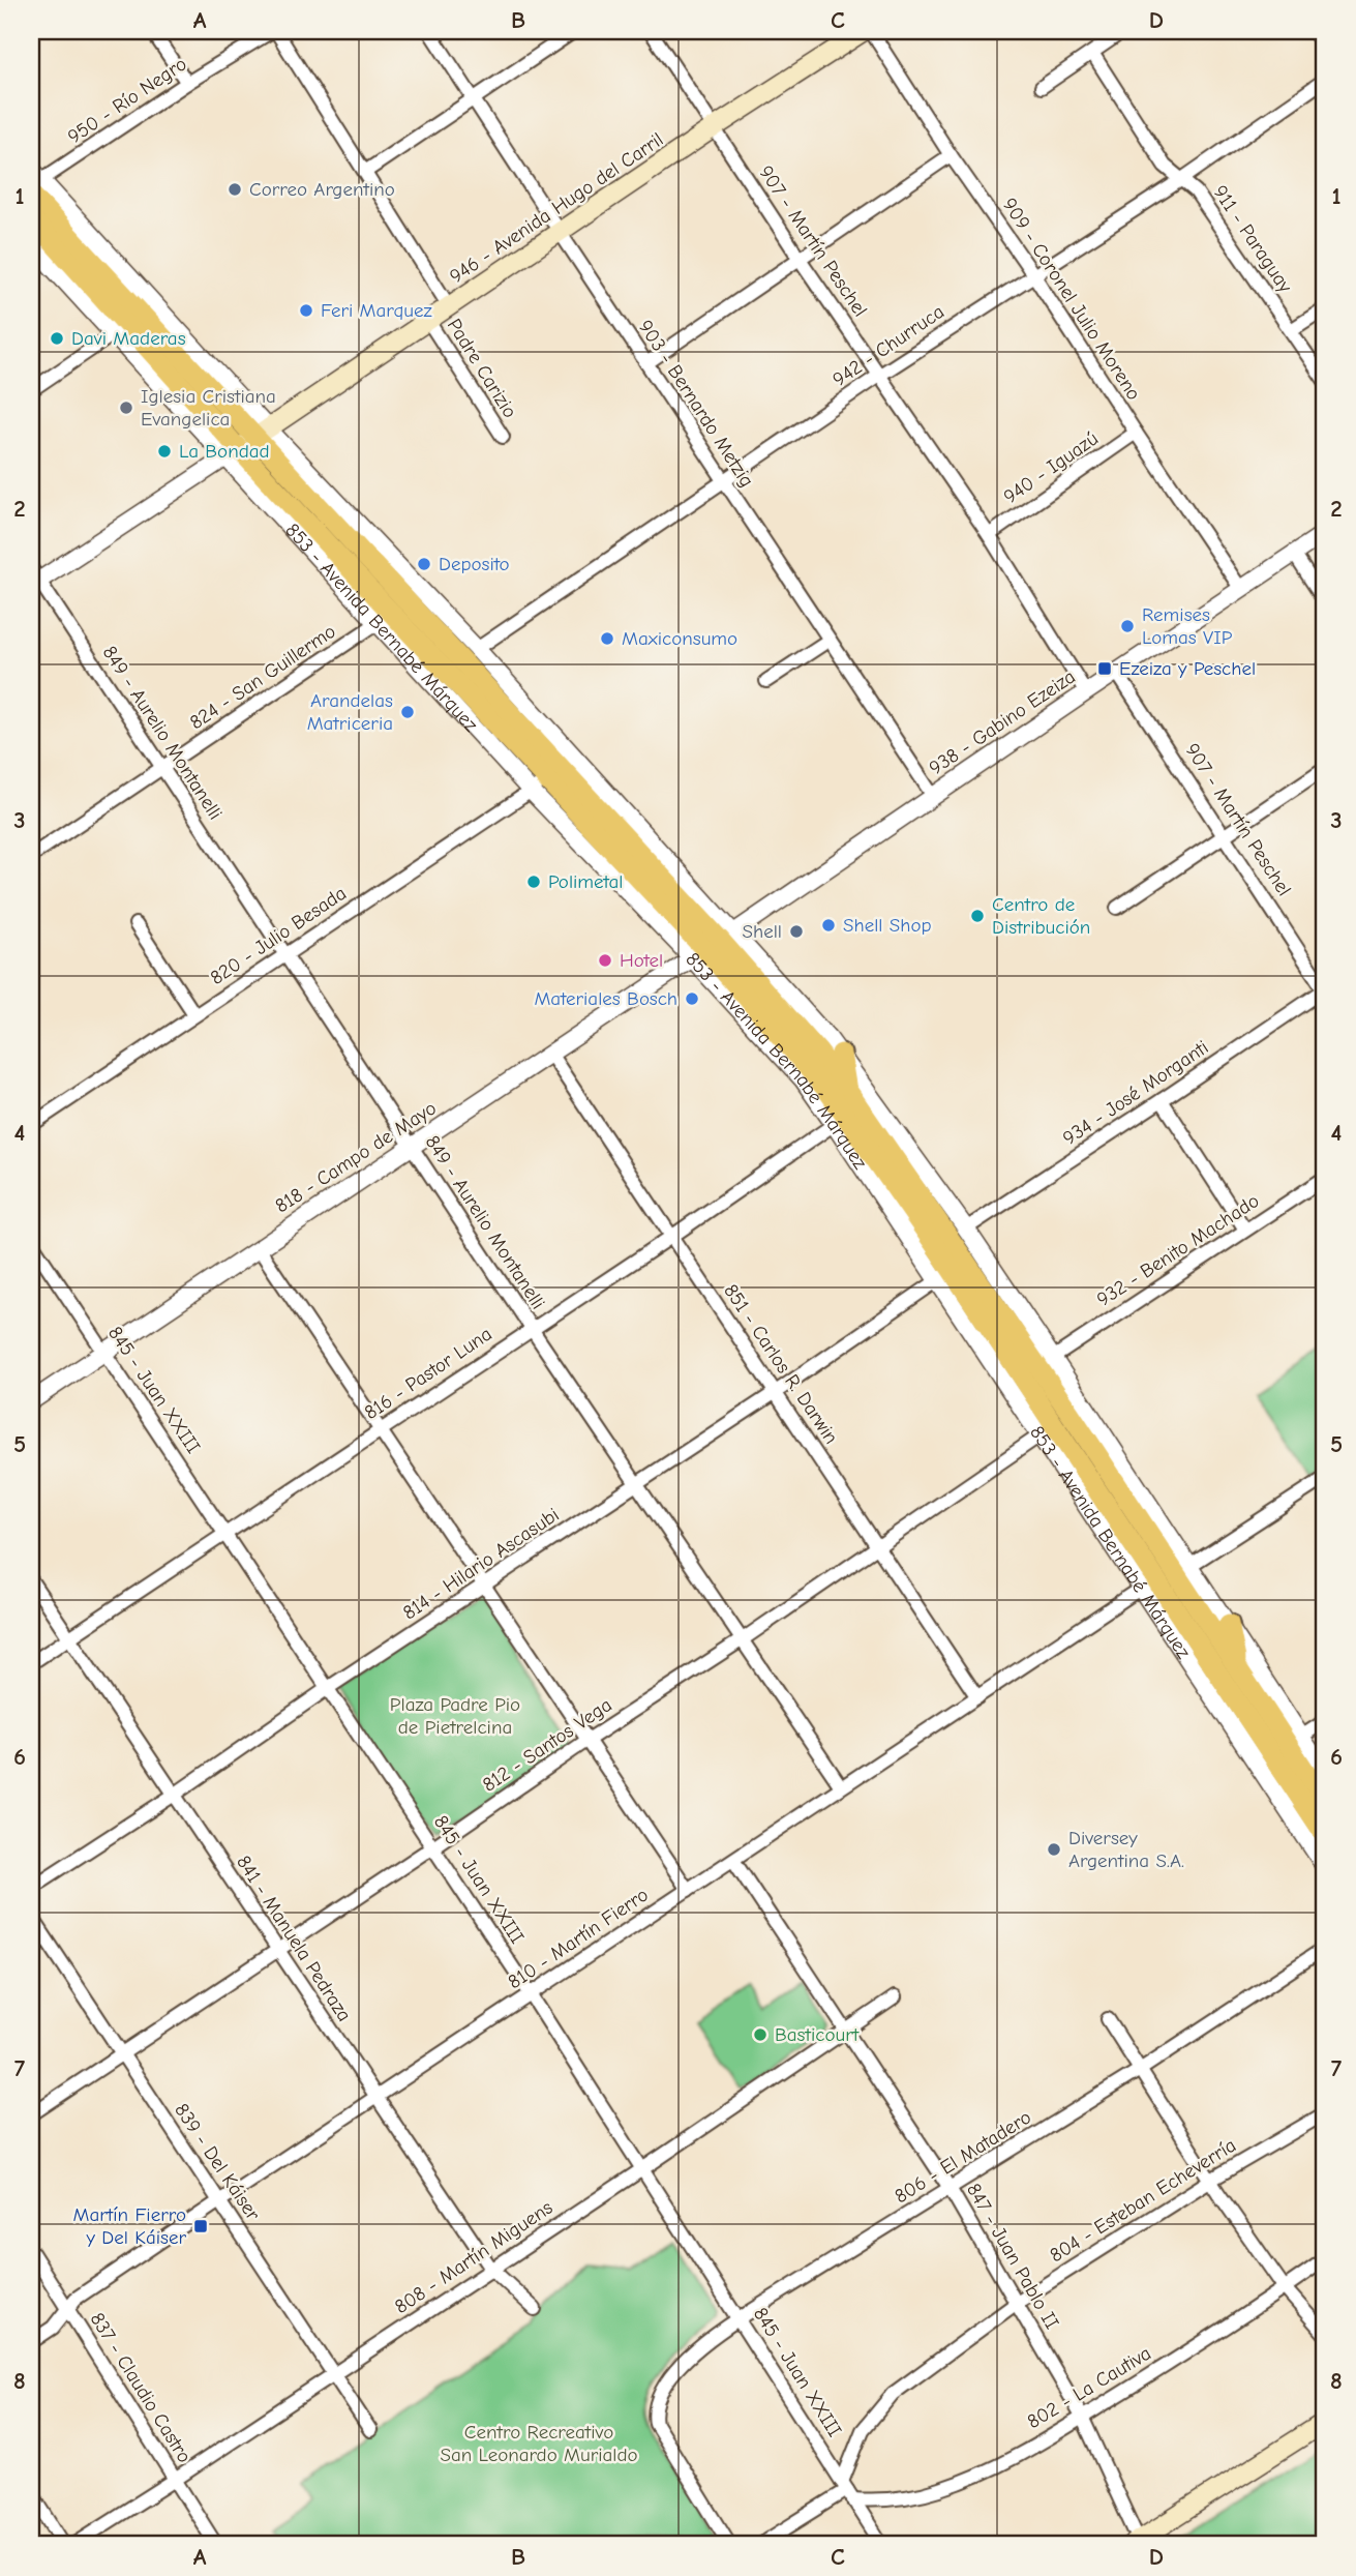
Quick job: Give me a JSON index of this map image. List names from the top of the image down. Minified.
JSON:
{"streets":{"main road":["946 - Avenida Hugo del Carril","853 - Avenida Bernabé Márquez"],"street":["950 - Río Negro","911 - Paraguay","907 - Martín Peschel","909 - Coronel Julio Moreno","942 - Churruca","Padre Carizio","903 - Bernardo Metzig","940 - Iguazú","824 - San Guillermo","938 - Gabino Ezeiza","849 - Aurelio Montanelli","820 - Julio Besada","934 - José Morganti","818 - Campo de Mayo","932 - Benito Machado","851 - Carlos R. Darwin","816 - Pastor Luna","845 - Juan XXIII","814 - Hilario Ascasubi","812 - Santos Vega","841 - Manuela Pedraza","810 - Martín Fierro","806 - El Matadero","839 - Del Káiser","804 - Esteban Echeverría","847 - Juan Pablo II","808 - Martín Miguens","837 - Claudio Castro","802 - La Cautiva"]},"crossings":[["950 - Río Negro","Padre Carizio"],["950 - Río Negro","853 - Avenida Bernabé Márquez"],["946 - Avenida Hugo del Carril","907 - Martín Peschel"],["946 - Avenida Hugo del Carril","Padre Carizio"],["946 - Avenida Hugo del Carril","903 - Bernardo Metzig"],["946 - Avenida Hugo del Carril","853 - Avenida Bernabé Márquez"],["911 - Paraguay","942 - Churruca"],["907 - Martín Peschel","942 - Churruca"],["907 - Martín Peschel","940 - Iguazú"],["907 - Martín Peschel","938 - Gabino Ezeiza"],["907 - Martín Peschel","934 - José Morganti"],["909 - Coronel Julio Moreno","942 - Churruca"],["909 - Coronel Julio Moreno","940 - Iguazú"],["909 - Coronel Julio Moreno","938 - Gabino Ezeiza"],["942 - Churruca","903 - Bernardo Metzig"],["942 - Churruca","853 - Avenida Bernabé Márquez"],["903 - Bernardo Metzig","938 - Gabino Ezeiza"],["853 - Avenida Bernabé Márquez","824 - San Guillermo"],["853 - Avenida Bernabé Márquez","938 - Gabino Ezeiza"],["853 - Avenida Bernabé Márquez","820 - Julio Besada"],["853 - Avenida Bernabé Márquez","934 - José Morganti"],["853 - Avenida Bernabé Márquez","818 - Campo de Mayo"],["853 - Avenida Bernabé Márquez","932 - Benito Machado"],["853 - Avenida Bernabé Márquez","816 - Pastor Luna"],["853 - Avenida Bernabé Márquez","814 - Hilario Ascasubi"],["853 - Avenida Bernabé Márquez","812 - Santos Vega"],["853 - Avenida Bernabé Márquez","810 - Martín Fierro"],["824 - San Guillermo","849 - Aurelio Montanelli"],["938 - Gabino Ezeiza","818 - Campo de Mayo"],["849 - Aurelio Montanelli","820 - Julio Besada"],["849 - Aurelio Montanelli","818 - Campo de Mayo"],["849 - Aurelio Montanelli","816 - Pastor Luna"],["849 - Aurelio Montanelli","814 - Hilario Ascasubi"],["849 - Aurelio Montanelli","812 - Santos Vega"],["849 - Aurelio Montanelli","810 - Martín Fierro"],["818 - Campo de Mayo","851 - Carlos R. Darwin"],["818 - Campo de Mayo","845 - Juan XXIII"],["851 - Carlos R. Darwin","816 - Pastor Luna"],["851 - Carlos R. Darwin","814 - Hilario Ascasubi"],["851 - Carlos R. Darwin","812 - Santos Vega"],["851 - Carlos R. Darwin","810 - Martín Fierro"],["816 - Pastor Luna","845 - Juan XXIII"],["816 - Pastor Luna","841 - Manuela Pedraza"],["845 - Juan XXIII","814 - Hilario Ascasubi"],["845 - Juan XXIII","812 - Santos Vega"],["845 - Juan XXIII","810 - Martín Fierro"],["845 - Juan XXIII","806 - El Matadero"],["845 - Juan XXIII","804 - Esteban Echeverría"],["845 - Juan XXIII","808 - Martín Miguens"],["845 - Juan XXIII","802 - La Cautiva"],["814 - Hilario Ascasubi","841 - Manuela Pedraza"],["812 - Santos Vega","841 - Manuela Pedraza"],["812 - Santos Vega","839 - Del Káiser"],["841 - Manuela Pedraza","810 - Martín Fierro"],["841 - Manuela Pedraza","808 - Martín Miguens"],["810 - Martín Fierro","839 - Del Káiser"],["810 - Martín Fierro","847 - Juan Pablo II"],["810 - Martín Fierro","837 - Claudio Castro"],["806 - El Matadero","847 - Juan Pablo II"],["839 - Del Káiser","808 - Martín Miguens"],["804 - Esteban Echeverría","847 - Juan Pablo II"],["804 - Esteban Echeverría","802 - La Cautiva"],["847 - Juan Pablo II","808 - Martín Miguens"],["847 - Juan Pablo II","802 - La Cautiva"],["808 - Martín Miguens","837 - Claudio Castro"]],"parks":["Plaza Padre Pio de Pietrelcina","Centro Recreativo San Leonardo Murialdo"],"places":{"other":["Correo Argentino","Feri Marquez","Davi Maderas","Iglesia Cristiana Evangelica","La Bondad","Deposito","Remises Lomas VIP","Maxiconsumo","Arandelas Matriceria","Polimetal","Centro de Distribución","Shell Shop","Shell","Hotel","Materiales Bosch","Diversey Argentina S.A.","Basticourt"],"transit":["Ezeiza y Peschel","Martín Fierro y Del Káiser"]},"grid":{"columns":["A","B","C","D"],"rows":["1","2","3","4","5","6","7","8"]}}
